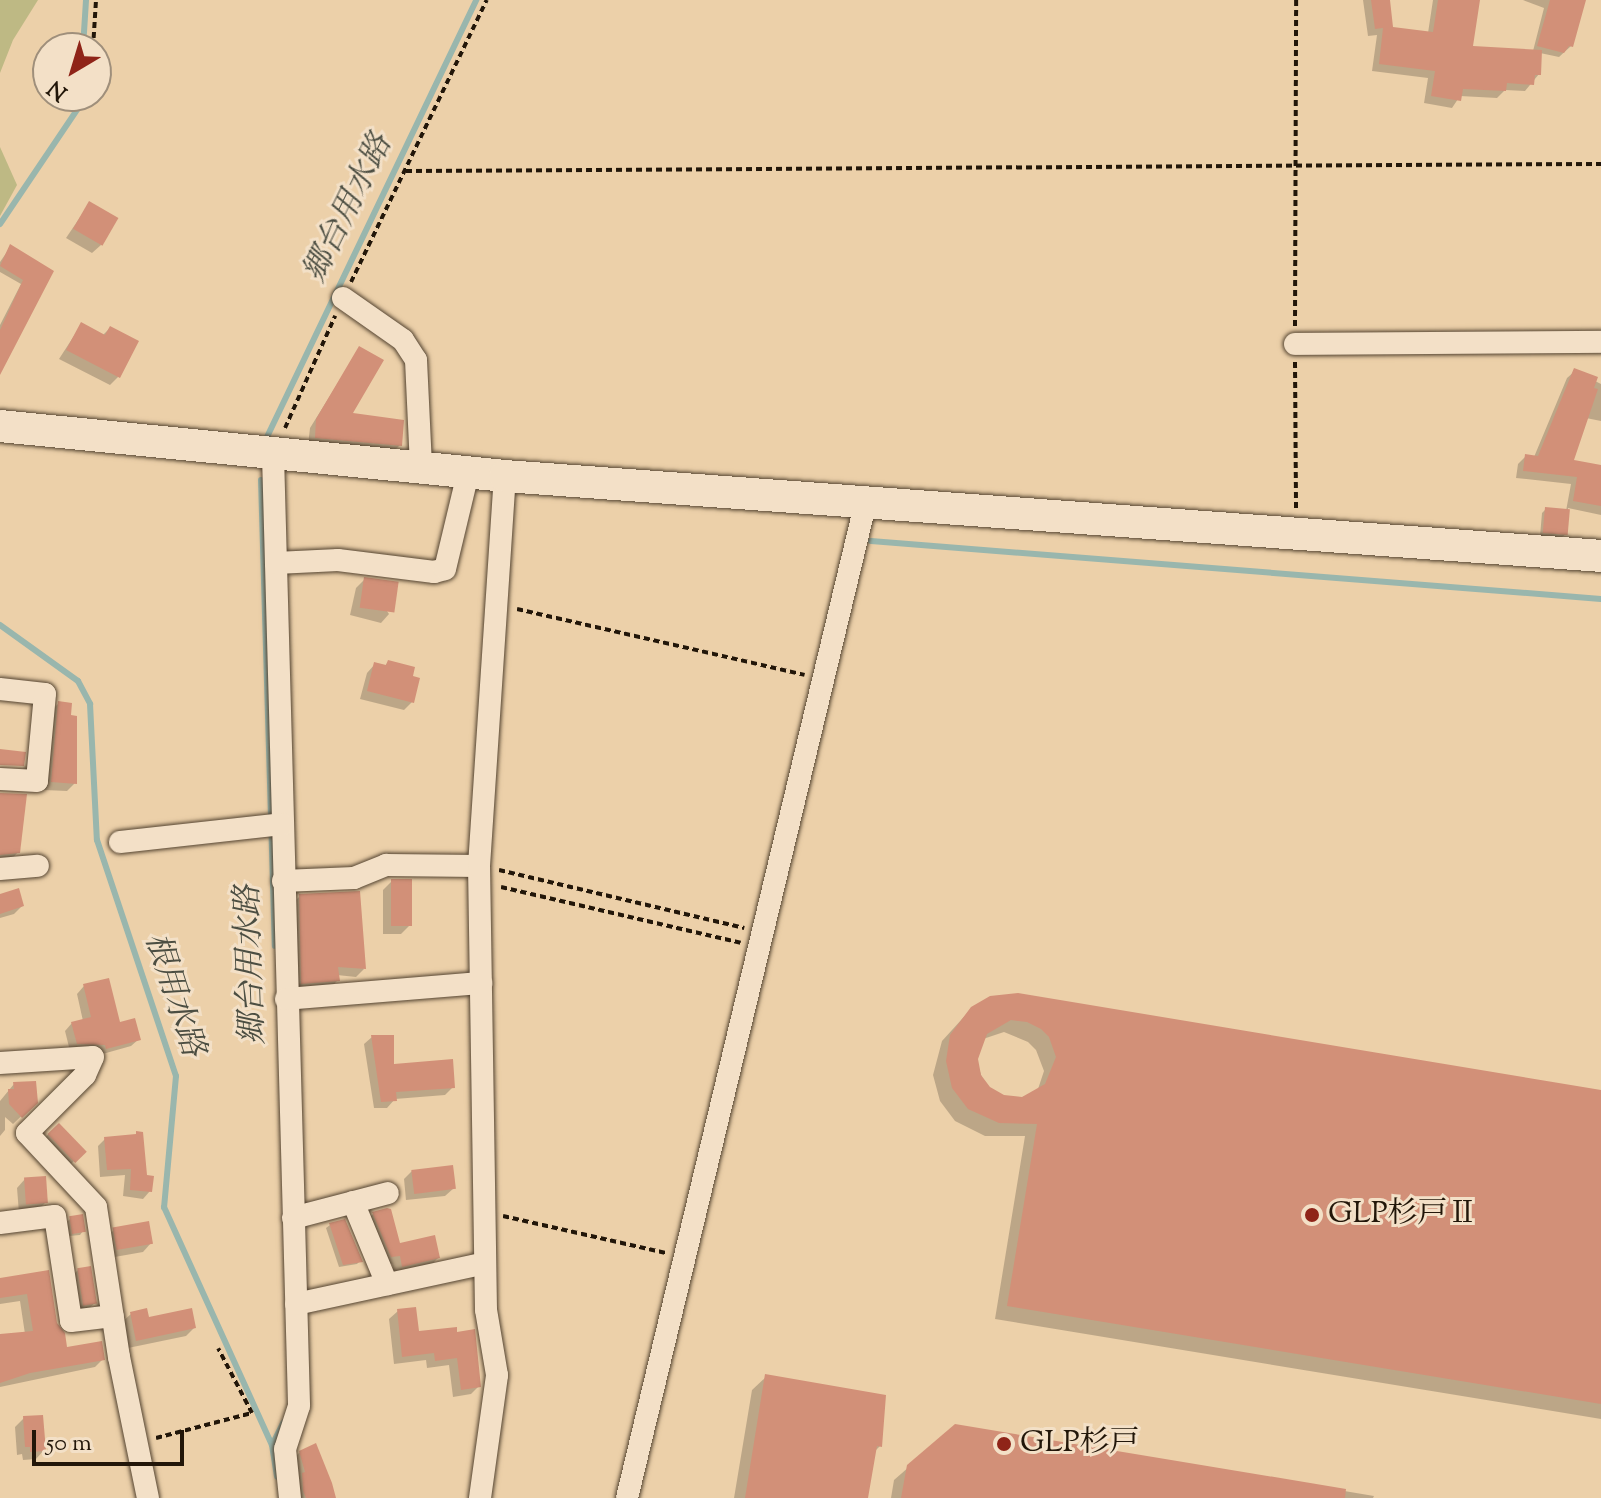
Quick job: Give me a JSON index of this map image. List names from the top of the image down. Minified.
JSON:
{"water":["郷台用水路","根用水路"],"places":["GLP杉戸Ⅱ","GLP杉戸"],"scale_bar":"50 m","north":"bottom left"}
